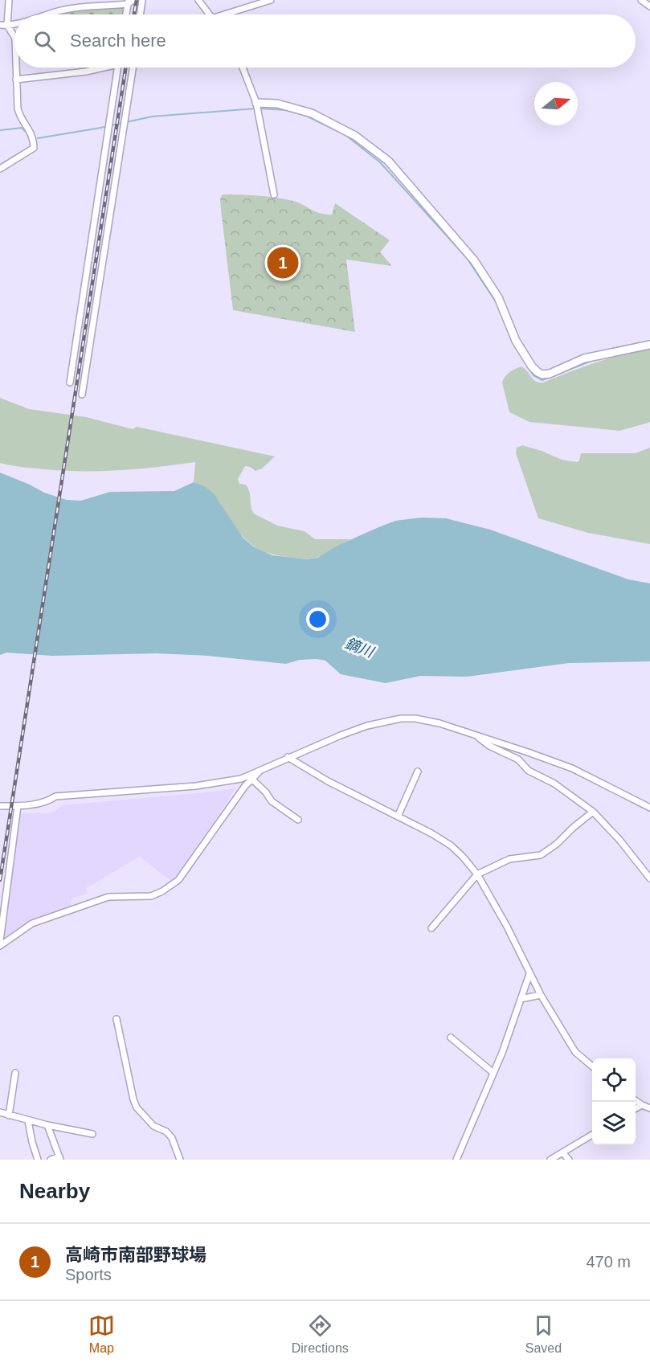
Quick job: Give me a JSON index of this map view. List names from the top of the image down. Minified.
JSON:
{"water":["鏑川"],"north":"right","page":{"search":"Search here","pins":"1","heading":"Nearby","list":[{"mark":"1","name":"高崎市南部野球場","note":"Sports","value":"470 m"}],"nav":["Map","Directions","Saved"]}}
